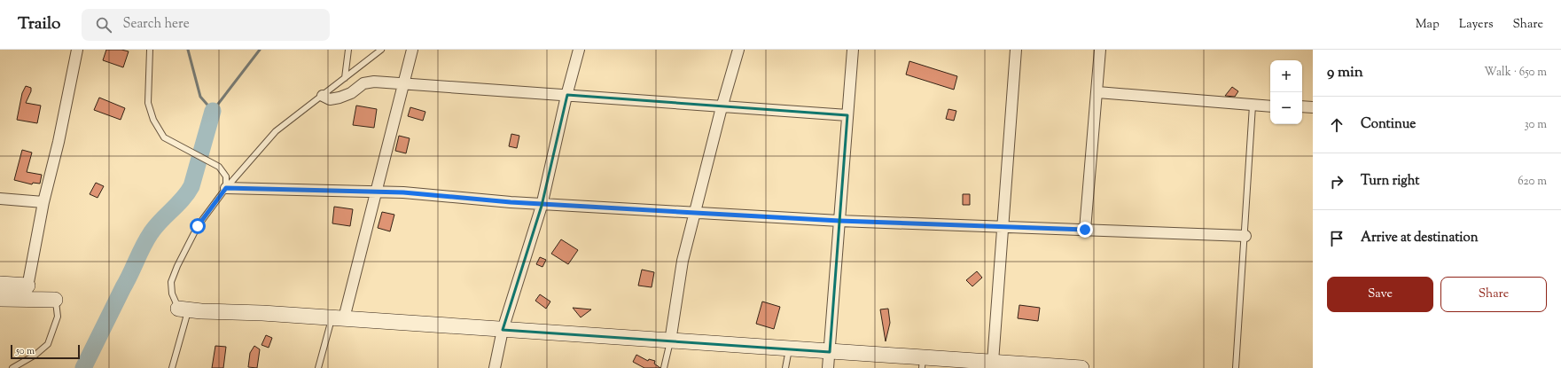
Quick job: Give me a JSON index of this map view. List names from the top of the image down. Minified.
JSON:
{"scale_bar":"50 m","page":{"header":"Trailo","search":"Search here","nav":["Map","Layers","Share"],"heading":["9 min","Walk · 650 m"],"map_buttons":["+","−"],"list":[["Continue","30 m"],["Turn right","620 m"],"Arrive at destination"],"buttons":["Save","Share"],"scale":"50 m"}}
